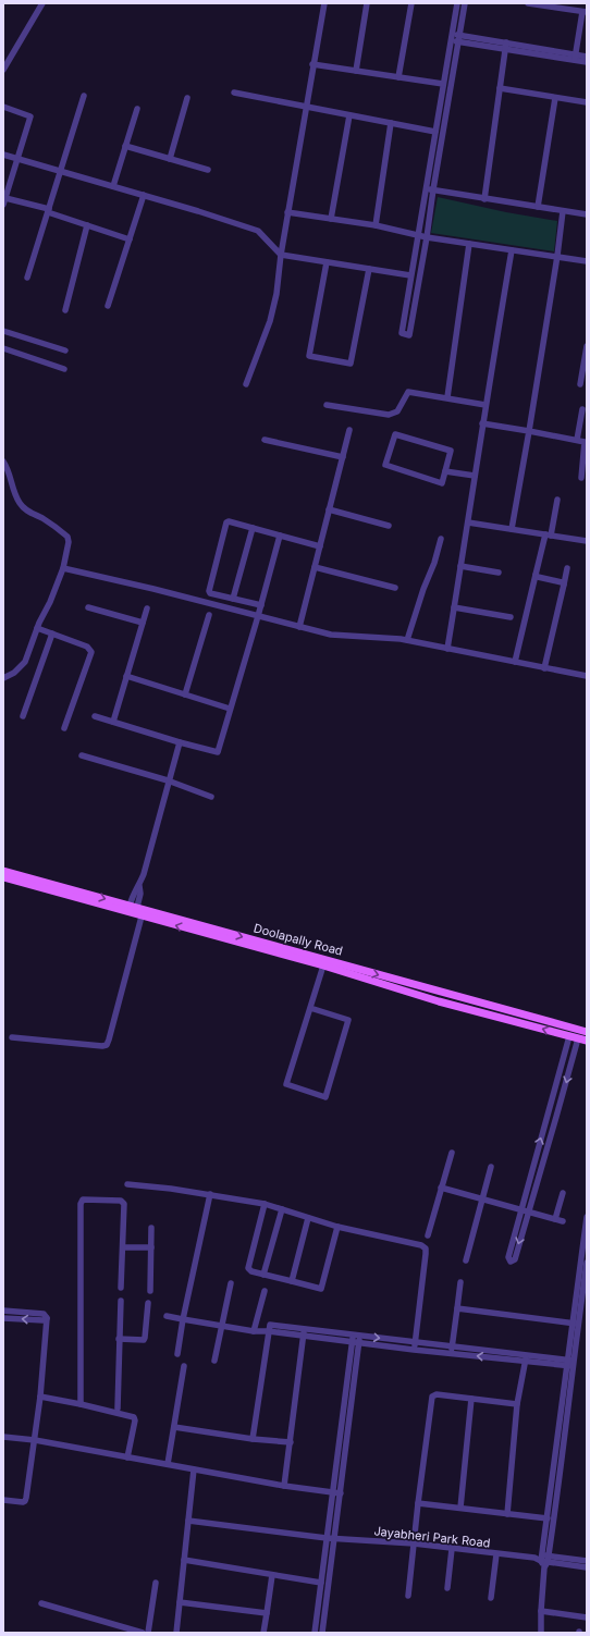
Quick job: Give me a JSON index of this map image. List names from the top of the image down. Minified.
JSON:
{"streets":{"main road":["Doolapally Road"],"street":["Jayabheri Park Road"]}}
